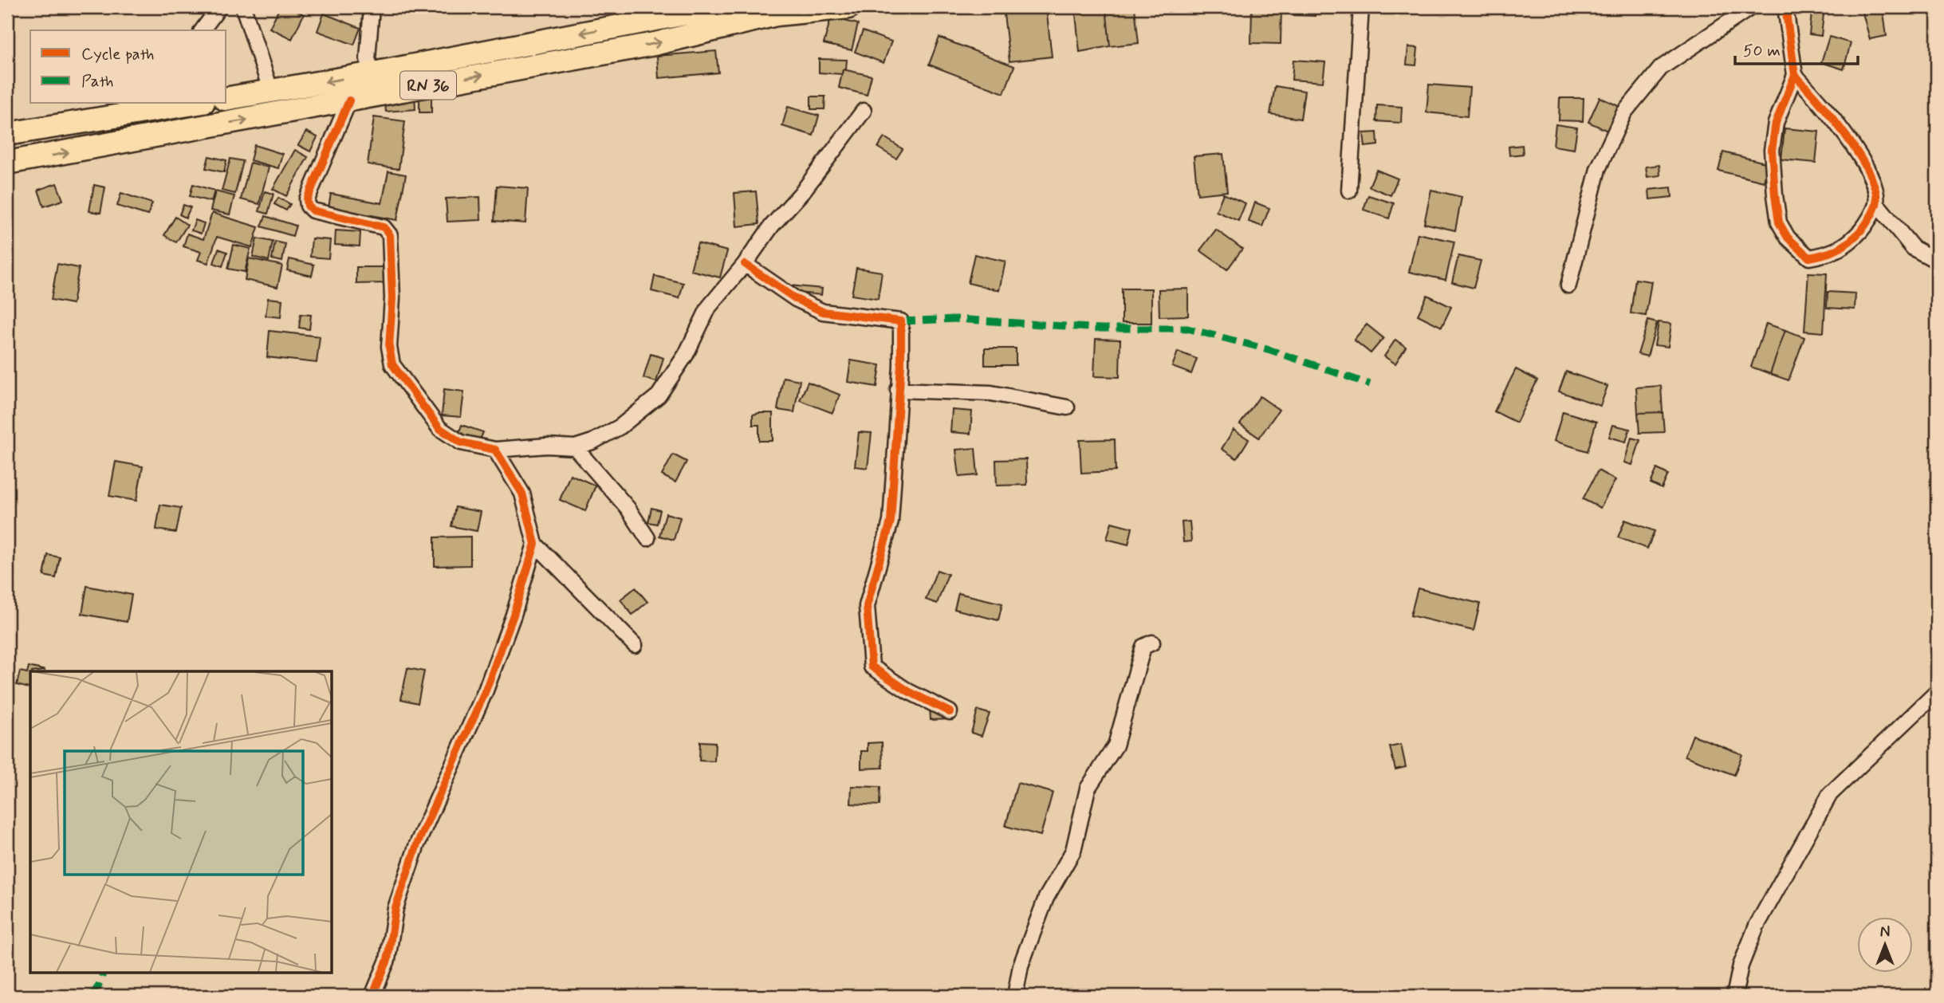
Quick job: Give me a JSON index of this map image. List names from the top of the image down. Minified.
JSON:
{"streets":{"main road":["RN 36"]},"legend":["Cycle path","Path"],"scale_bar":"50 m","north":"top"}
